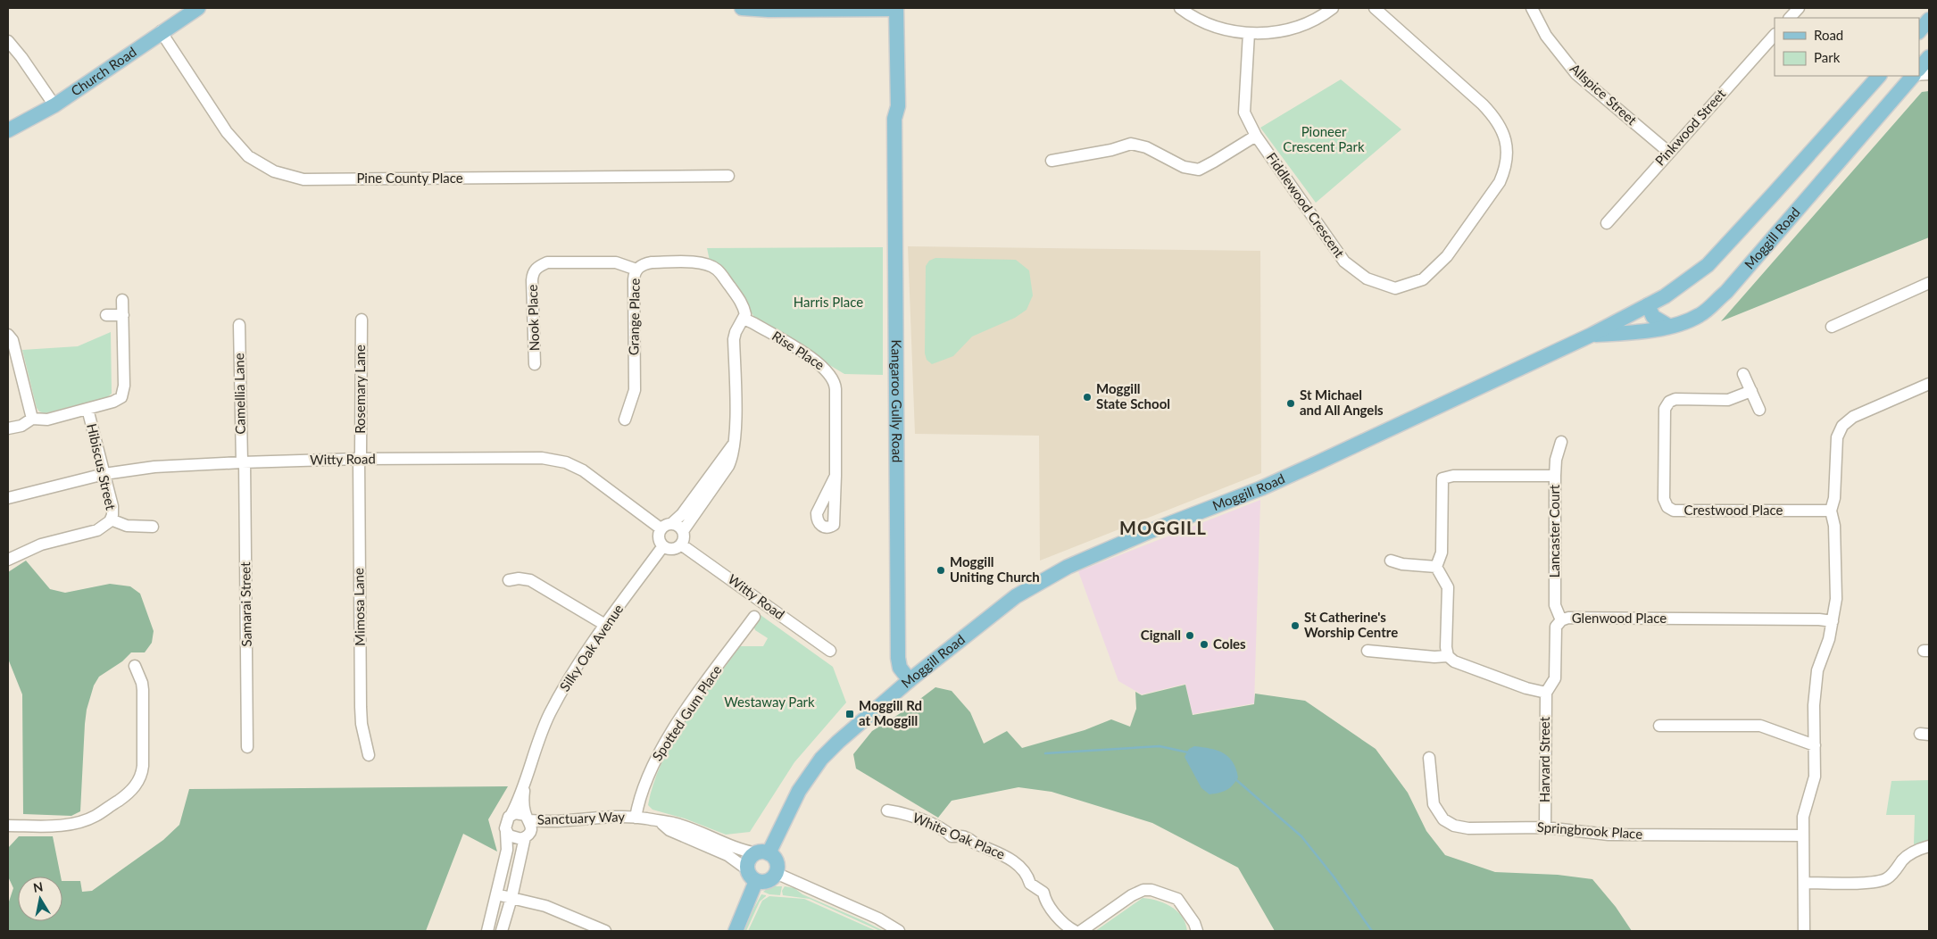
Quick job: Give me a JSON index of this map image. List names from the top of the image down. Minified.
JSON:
{"streets":{"main road":["Church Road","Moggill Road","Kangaroo Gully Road"],"street":["Allspice Street","Pinkwood Street","Pine County Place","Fiddlewood Crescent","Grange Place","Nook Place","Rise Place","Rosemary Lane","Camellia Lane","Witty Road","Hibiscus Street","Crestwood Place","Lancaster Court","Samarai Street","Mimosa Lane","Glenwood Place","Silky Oak Avenue","Spotted Gum Place","Harvard Street","Sanctuary Way","Springbrook Place","White Oak Place"]},"crossings":[["Church Road","Pine County Place"],["Allspice Street","Pinkwood Street"],["Moggill Road","Kangaroo Gully Road"],["Moggill Road","Sanctuary Way"],["Grange Place","Nook Place"],["Grange Place","Rise Place"],["Rosemary Lane","Witty Road"],["Rosemary Lane","Mimosa Lane"],["Camellia Lane","Witty Road"],["Camellia Lane","Samarai Street"],["Witty Road","Hibiscus Street"],["Witty Road","Samarai Street"],["Witty Road","Mimosa Lane"],["Witty Road","Silky Oak Avenue"],["Lancaster Court","Glenwood Place"],["Glenwood Place","Harvard Street"],["Silky Oak Avenue","Sanctuary Way"],["Spotted Gum Place","Sanctuary Way"],["Harvard Street","Springbrook Place"]],"districts":["MOGGILL"],"parks":["Pioneer Crescent Park","Harris Place","Westaway Park"],"places":{"other":["Moggill State School","St Michael and All Angels","Moggill Uniting Church","St Catherine's Worship Centre","Cignall","Coles"],"transit":["Moggill Rd at Moggill"]},"legend":["Road","Park"],"north":"top"}
